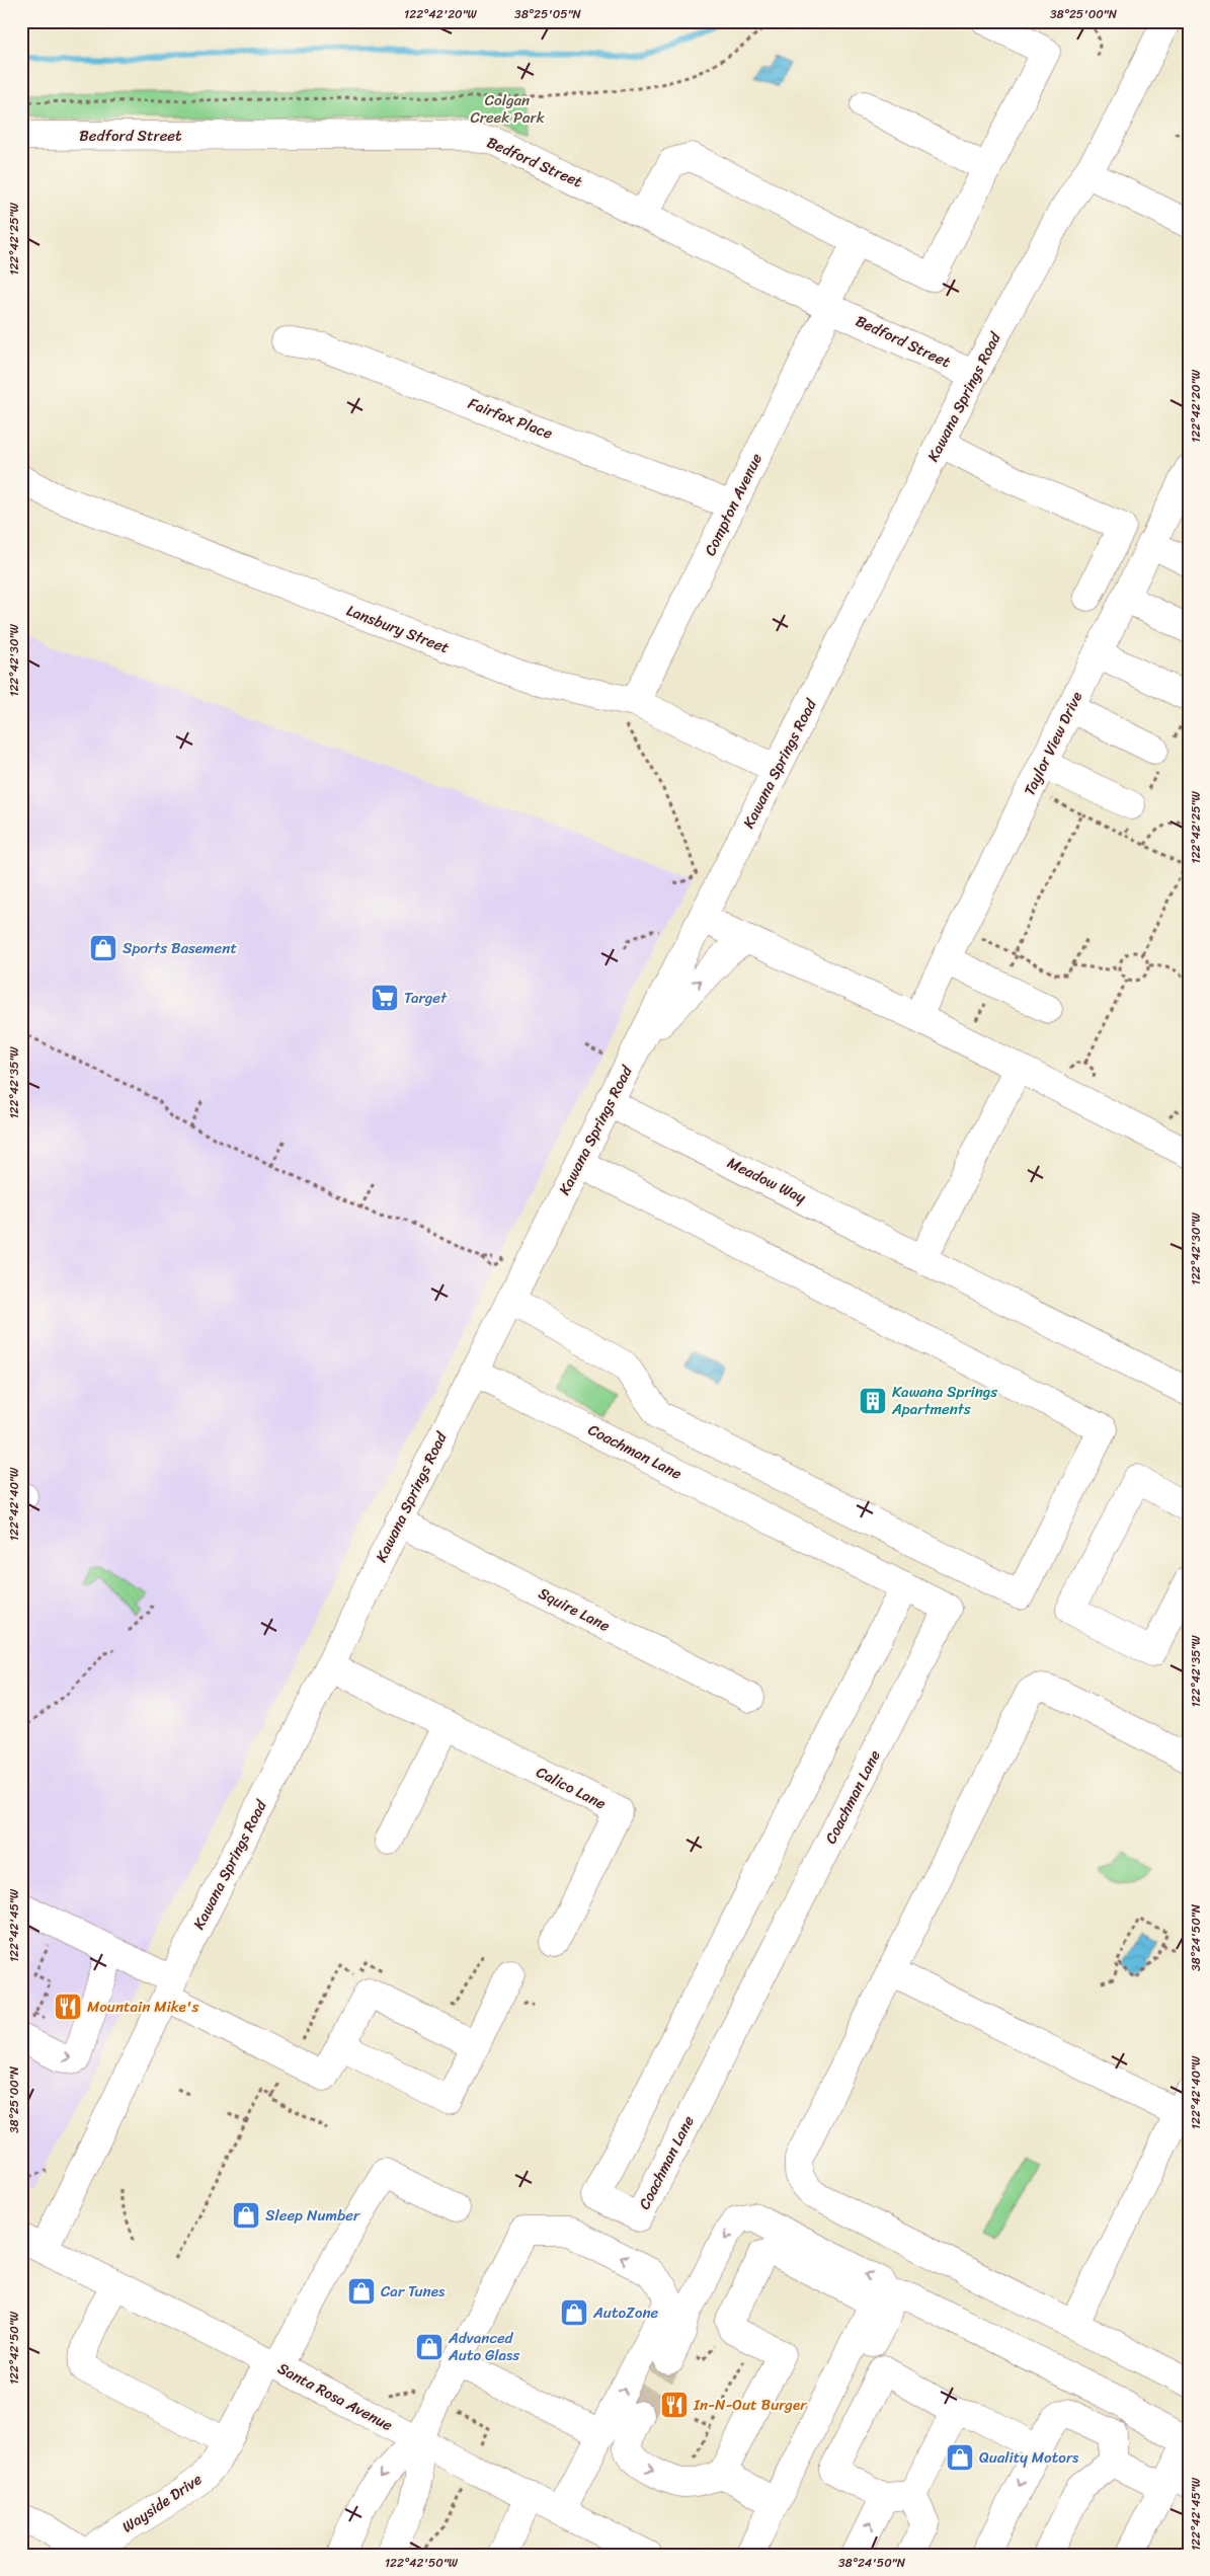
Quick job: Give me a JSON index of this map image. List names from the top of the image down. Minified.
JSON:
{"streets":{"street":["Bedford Street","Kawana Springs Road","Fairfax Place","Compton Avenue","Lansbury Street","Taylor View Drive","Meadow Way","Coachman Lane","Squire Lane","Calico Lane","Santa Rosa Avenue","Wayside Drive"]},"crossings":[["Bedford Street","Kawana Springs Road"],["Bedford Street","Compton Avenue"],["Kawana Springs Road","Lansbury Street"],["Kawana Springs Road","Meadow Way"],["Kawana Springs Road","Coachman Lane"],["Kawana Springs Road","Squire Lane"],["Kawana Springs Road","Calico Lane"],["Kawana Springs Road","Santa Rosa Avenue"],["Fairfax Place","Compton Avenue"],["Compton Avenue","Lansbury Street"],["Santa Rosa Avenue","Wayside Drive"]],"parks":["Colgan Creek Park"],"places":{"shop":["Sports Basement","Sleep Number","Car Tunes","AutoZone","Advanced Auto Glass","Quality Motors"],"supermarket":["Target"],"building":["Kawana Springs Apartments"],"restaurant":["Mountain Mike's","In-N-Out Burger"]},"coordinates":["122°42'20\"W","38°25'05\"N","38°25'00\"N","122°42'25\"W","122°42'30\"W","122°42'35\"W","122°42'40\"W","122°42'45\"W","38°24'50\"N","122°42'50\"W"]}
